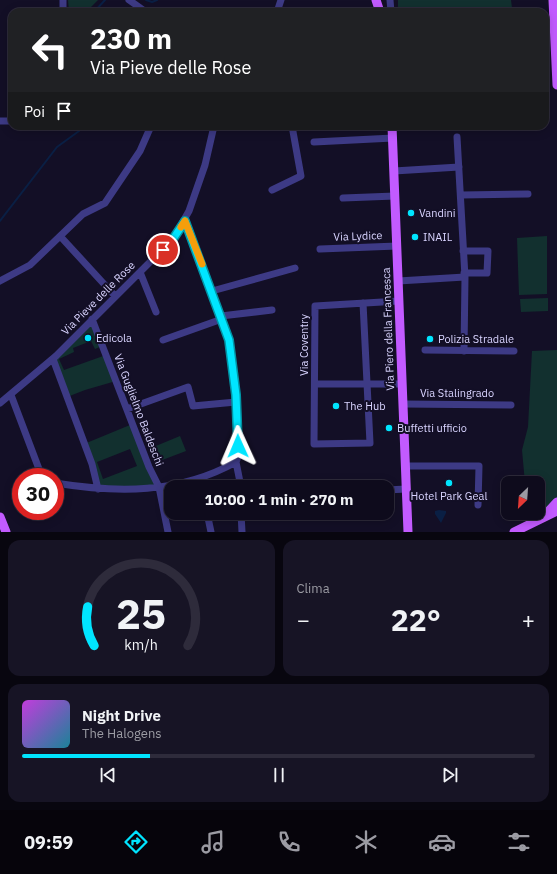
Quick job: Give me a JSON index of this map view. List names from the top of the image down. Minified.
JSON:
{"streets":{"main road":["Via Piero della Francesca"],"street":["Via Lydice","Via Pieve delle Rose","Via Coventry","Via Stalingrado","Via Guglielmo Baldeschi"]},"crossings":[["Via Lydice","Via Piero della Francesca"],["Via Pieve delle Rose","Via Guglielmo Baldeschi"],["Via Piero della Francesca","Via Coventry"],["Via Piero della Francesca","Via Stalingrado"]],"places":["Vandini","INAIL","Edicola","Polizia Stradale","The Hub","Buffetti ufficio","Hotel Park Geal"],"north":"bottom left","page":{"turn":["230 m","Via Pieve delle Rose"],"then":"Poi","limit":"30","trip":"10:00 · 1 min · 270 m","tile":"Clima","heat":["−","22°","+"],"song":["Night Drive","The Halogens"],"tabs":"09:59","gauge":["25","km/h"]}}
